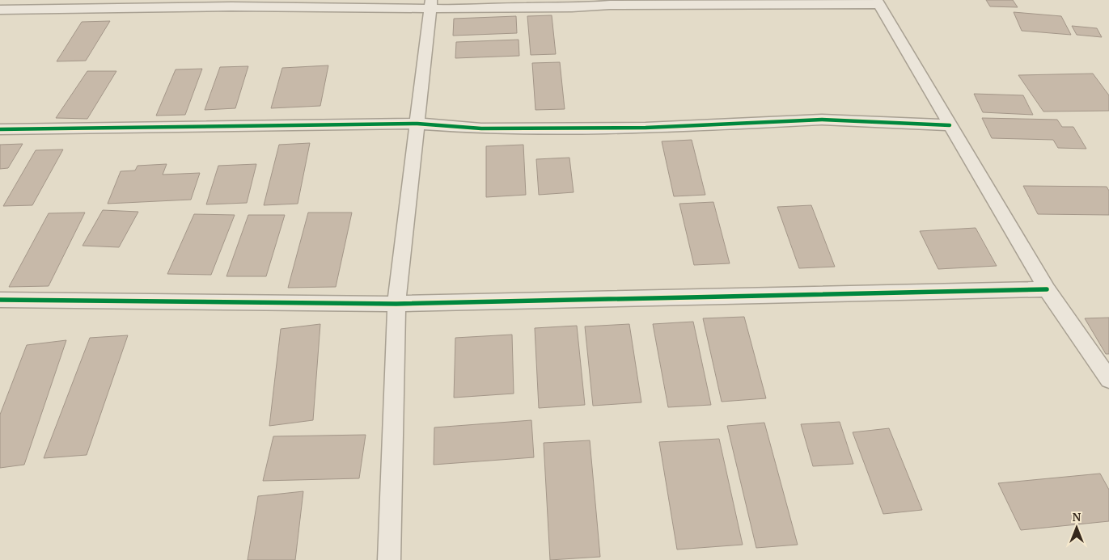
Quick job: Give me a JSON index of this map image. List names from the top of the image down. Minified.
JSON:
{"north":"top"}
